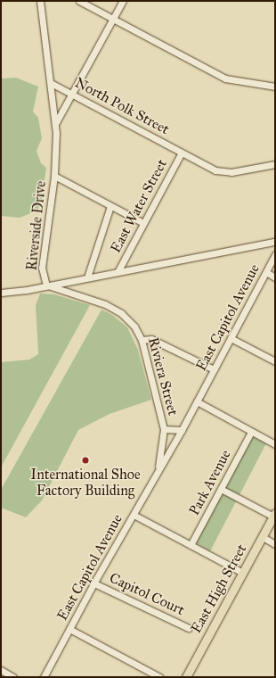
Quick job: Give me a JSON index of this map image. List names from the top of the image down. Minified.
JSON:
{"streets":{"main road":["East High Street"],"street":["North Polk Street","East Water Street","Riverside Drive","East Capitol Avenue","Riviera Street","Park Avenue","Capitol Court"]},"crossings":[["North Polk Street","East Water Street"],["North Polk Street","Riverside Drive"],["East Water Street","Riverside Drive"],["Riverside Drive","Riviera Street"],["East Capitol Avenue","Riviera Street"],["East Capitol Avenue","Capitol Court"]],"places":["International Shoe Factory Building"]}
